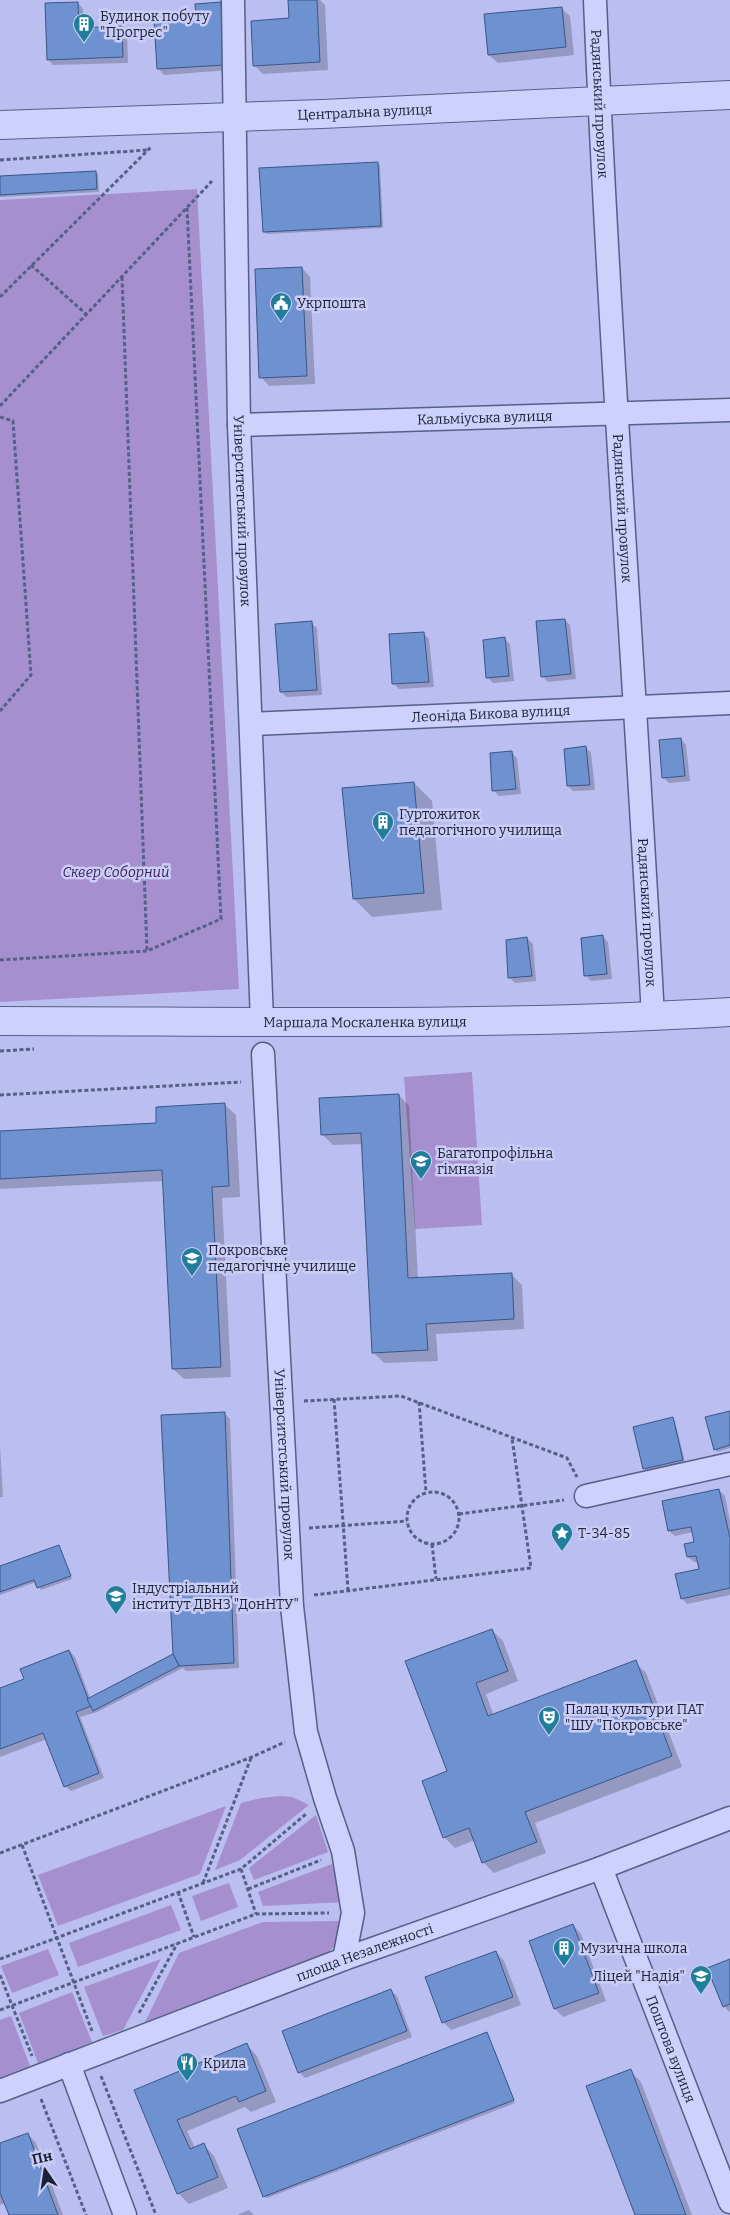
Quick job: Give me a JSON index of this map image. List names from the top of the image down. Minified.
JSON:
{"streets":{"street":["Радянський провулок","Центральна вулиця","Кальміуська вулиця","Університетський провулок","Леоніда Бикова вулиця","Маршала Москаленка вулиця","площа Незалежності","Поштова вулиця"]},"crossings":[["Радянський провулок","Центральна вулиця"],["Радянський провулок","Кальміуська вулиця"],["Радянський провулок","Леоніда Бикова вулиця"],["Радянський провулок","Маршала Москаленка вулиця"],["Центральна вулиця","Університетський провулок"],["Кальміуська вулиця","Університетський провулок"],["Університетський провулок","Леоніда Бикова вулиця"],["Університетський провулок","Маршала Москаленка вулиця"],["Університетський провулок","площа Незалежності"],["площа Незалежності","Поштова вулиця"]],"parks":["Сквер Соборний"],"places":{"building":["Будинок побуту \"Прогрес\"","Гуртожиток педагогічного училища","Музична школа"],"public building":["Укрпошта"],"school or university":["Багатопрофільна гімназія","Покровське педагогічне училище","Індустріальний інститут ДВНЗ \"ДонНТУ\"","Ліцей \"Надія\""],"place":["Т-34-85"],"theatre":["Палац культури ПАТ \"ШУ \"Покровське\""],"restaurant":["Крила"]},"north":"top"}
